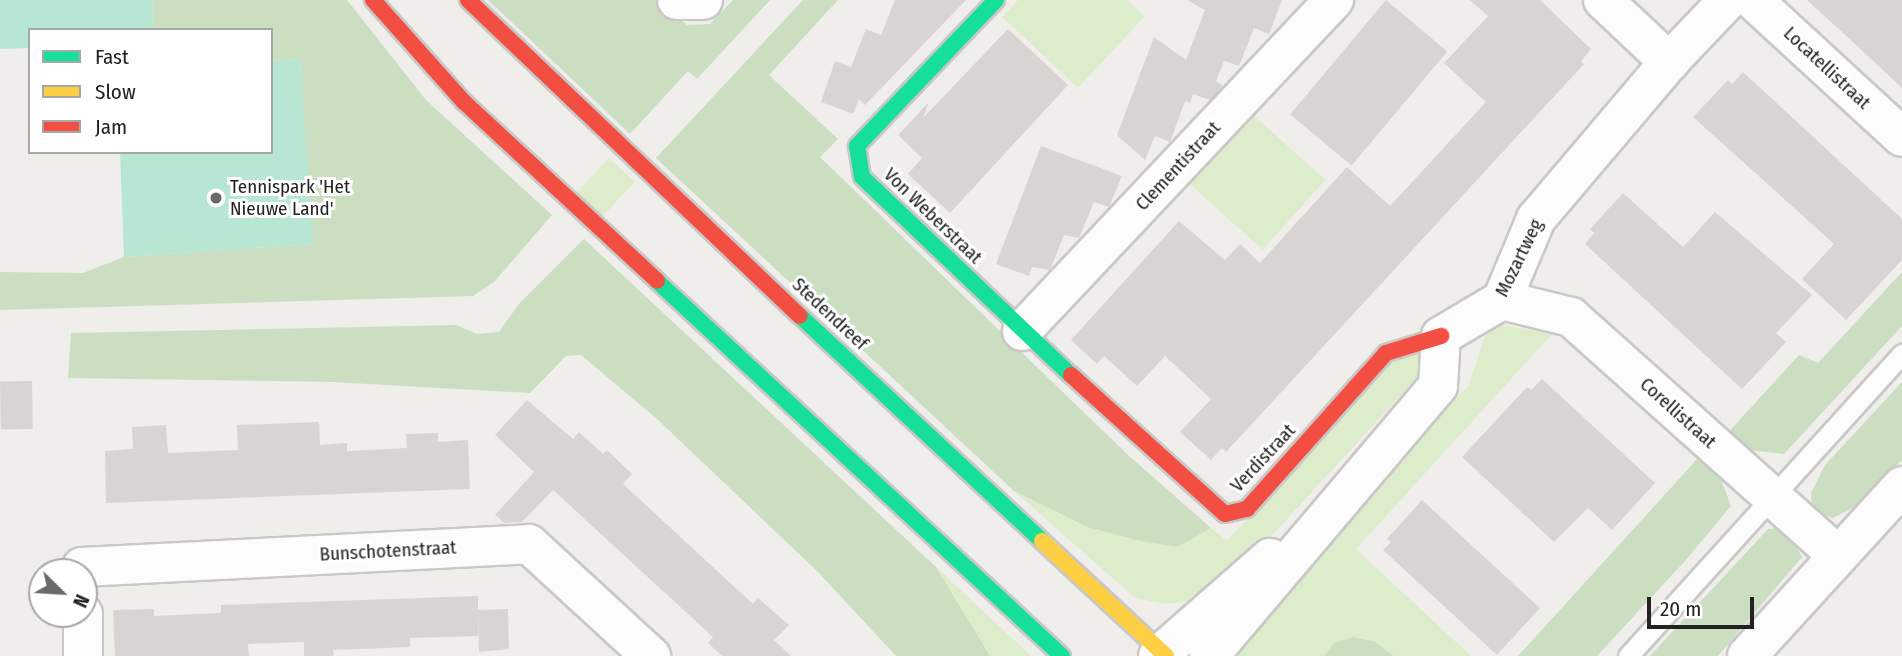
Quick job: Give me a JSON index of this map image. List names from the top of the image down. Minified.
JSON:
{"streets":{"main road":["Von Weberstraat","Stedendreef","Verdistraat"],"street":["Locatellistraat","Clementistraat","Mozartweg","Corellistraat","Bunschotenstraat"]},"crossings":[["Clementistraat","Von Weberstraat"],["Clementistraat","Verdistraat"],["Von Weberstraat","Verdistraat"],["Mozartweg","Corellistraat"],["Mozartweg","Verdistraat"]],"places":["Tennispark 'Het Nieuwe Land'"],"legend":["Fast","Slow","Jam"],"scale_bar":"20 m","north":"bottom right"}
